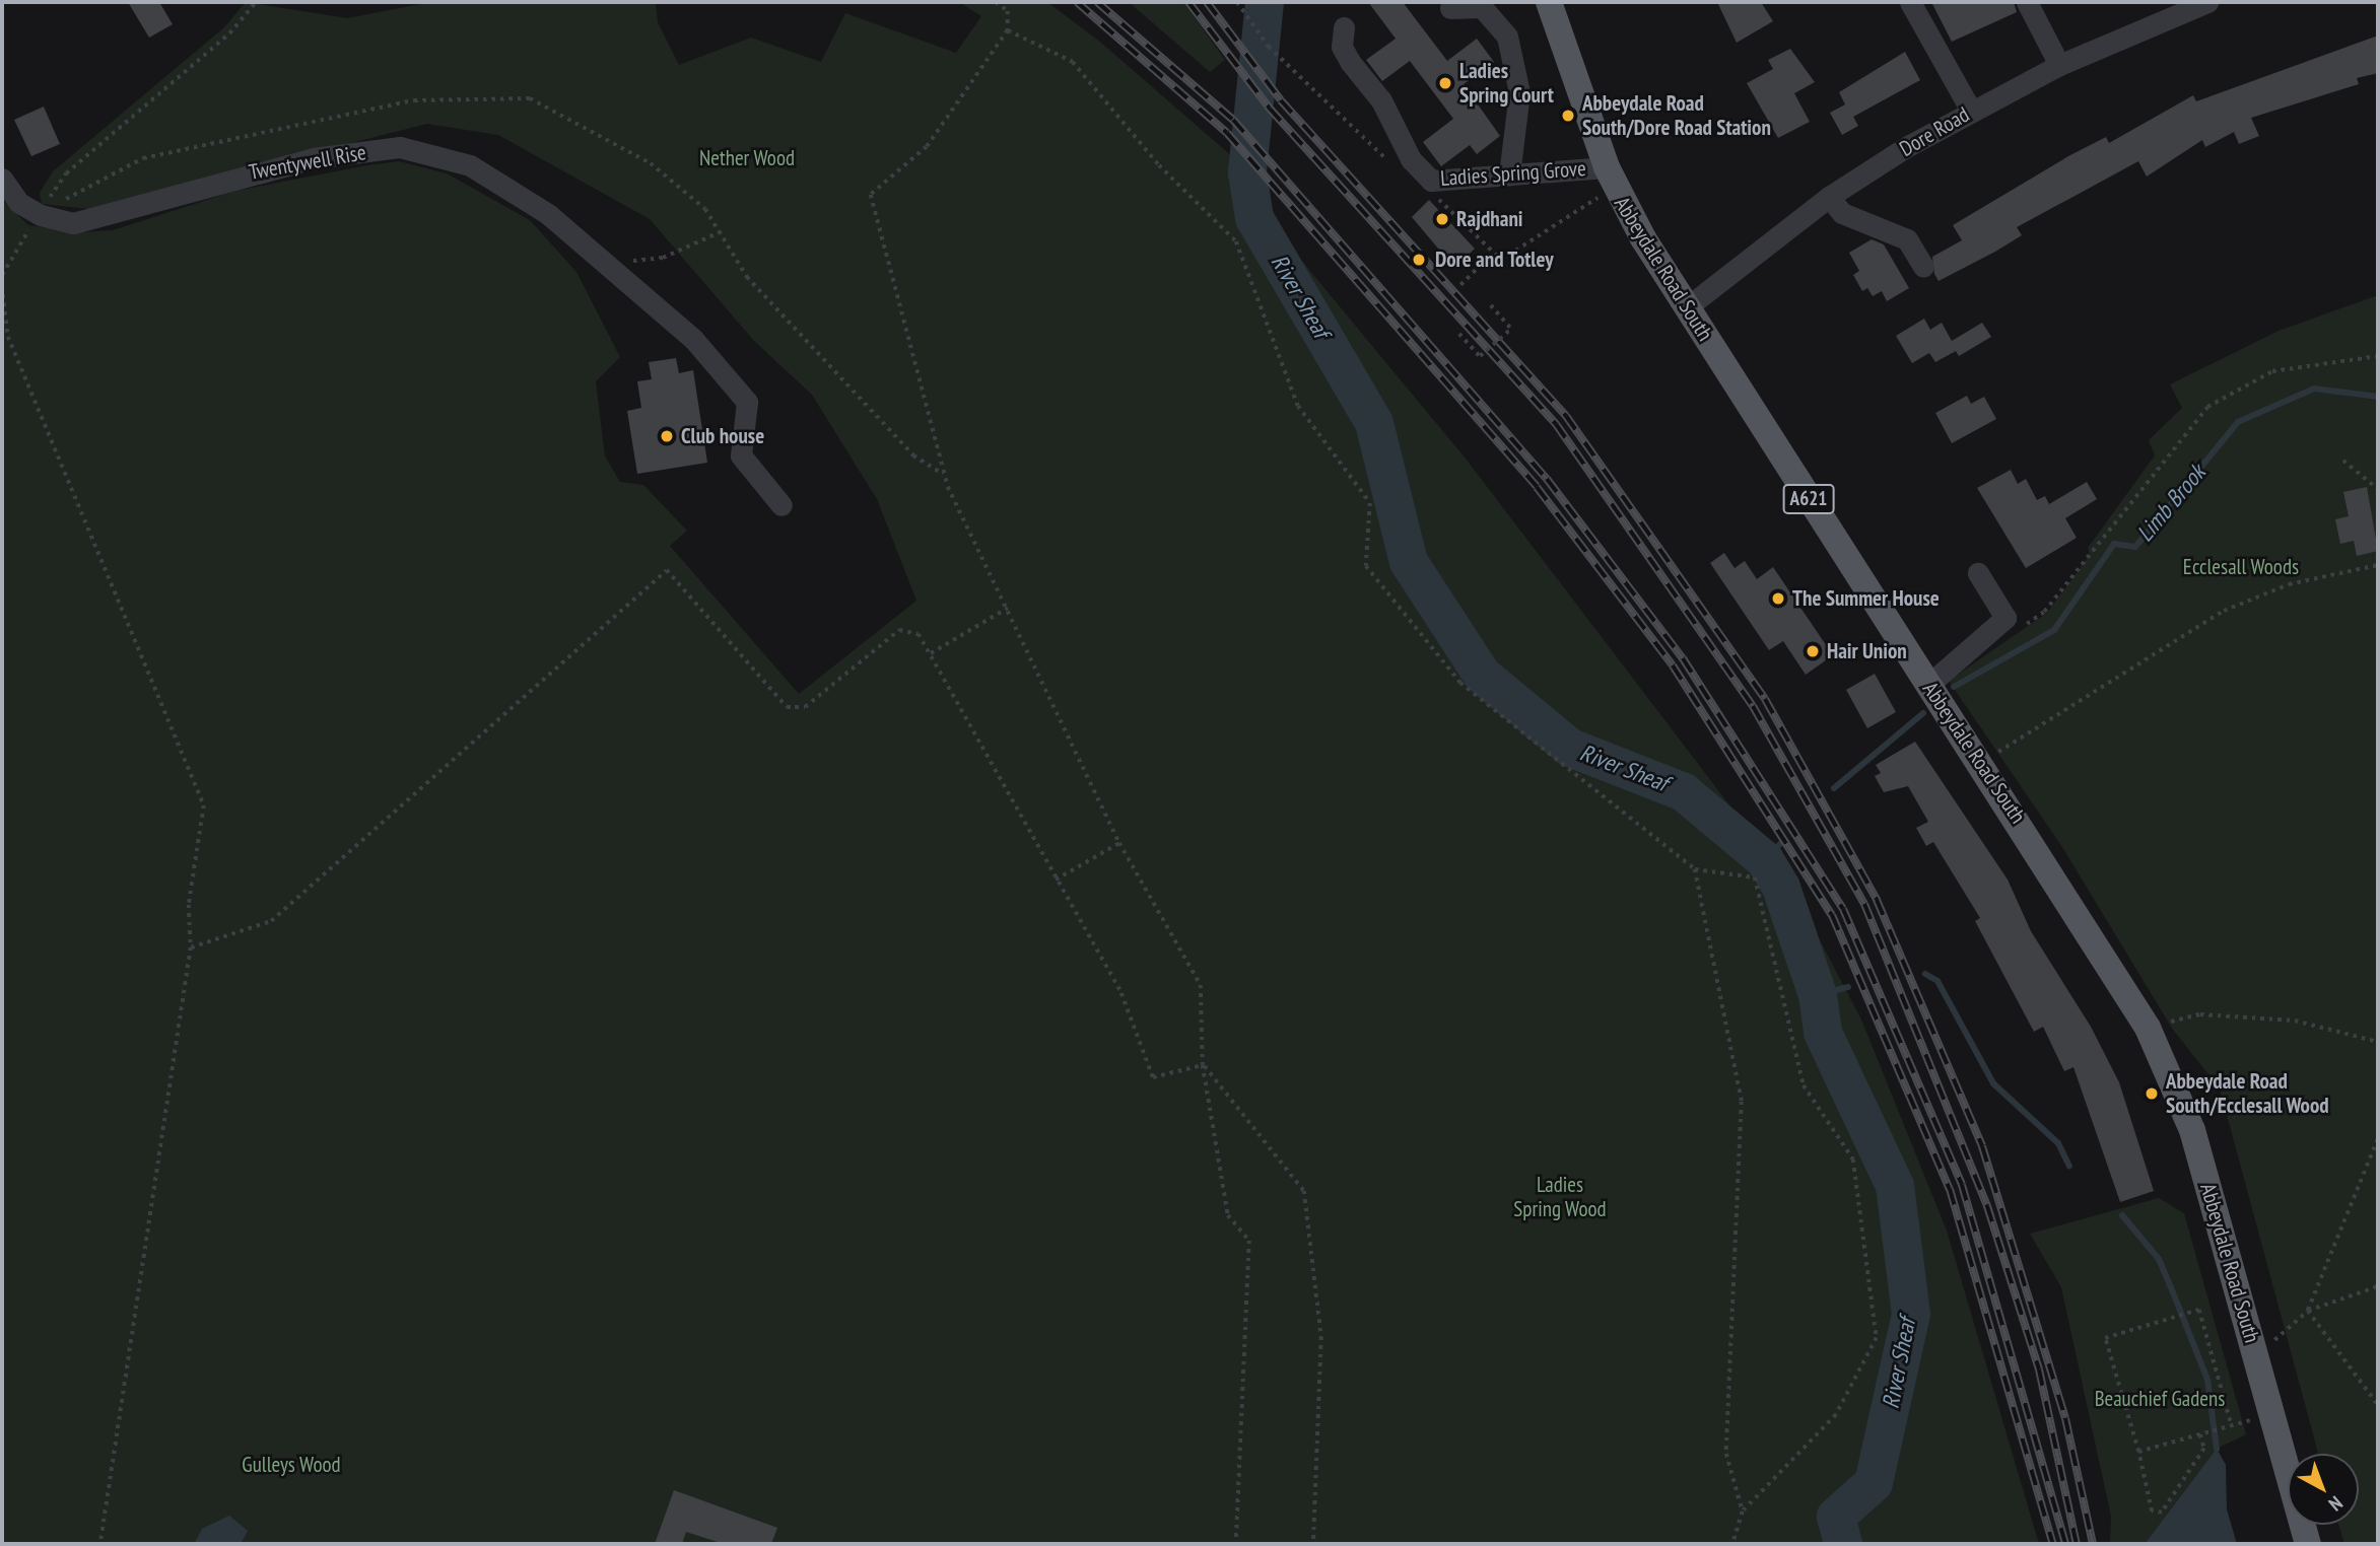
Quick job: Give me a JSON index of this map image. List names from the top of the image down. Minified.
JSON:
{"streets":{"main road":["Abbeydale Road South","A621"],"street":["Dore Road","Twentywell Rise","Ladies Spring Grove"]},"crossings":[["Dore Road","Abbeydale Road South"],["Ladies Spring Grove","Abbeydale Road South"]],"water":["River Sheaf","Limb Brook"],"parks":["Nether Wood","Ecclesall Woods","Ladies Spring Wood","Beauchief Gadens","Gulleys Wood"],"places":["Ladies Spring Court","Abbeydale Road South/Dore Road Station","Rajdhani","Dore and Totley","Club house","The Summer House","Hair Union","Abbeydale Road South/Ecclesall Wood"],"north":"bottom right"}
